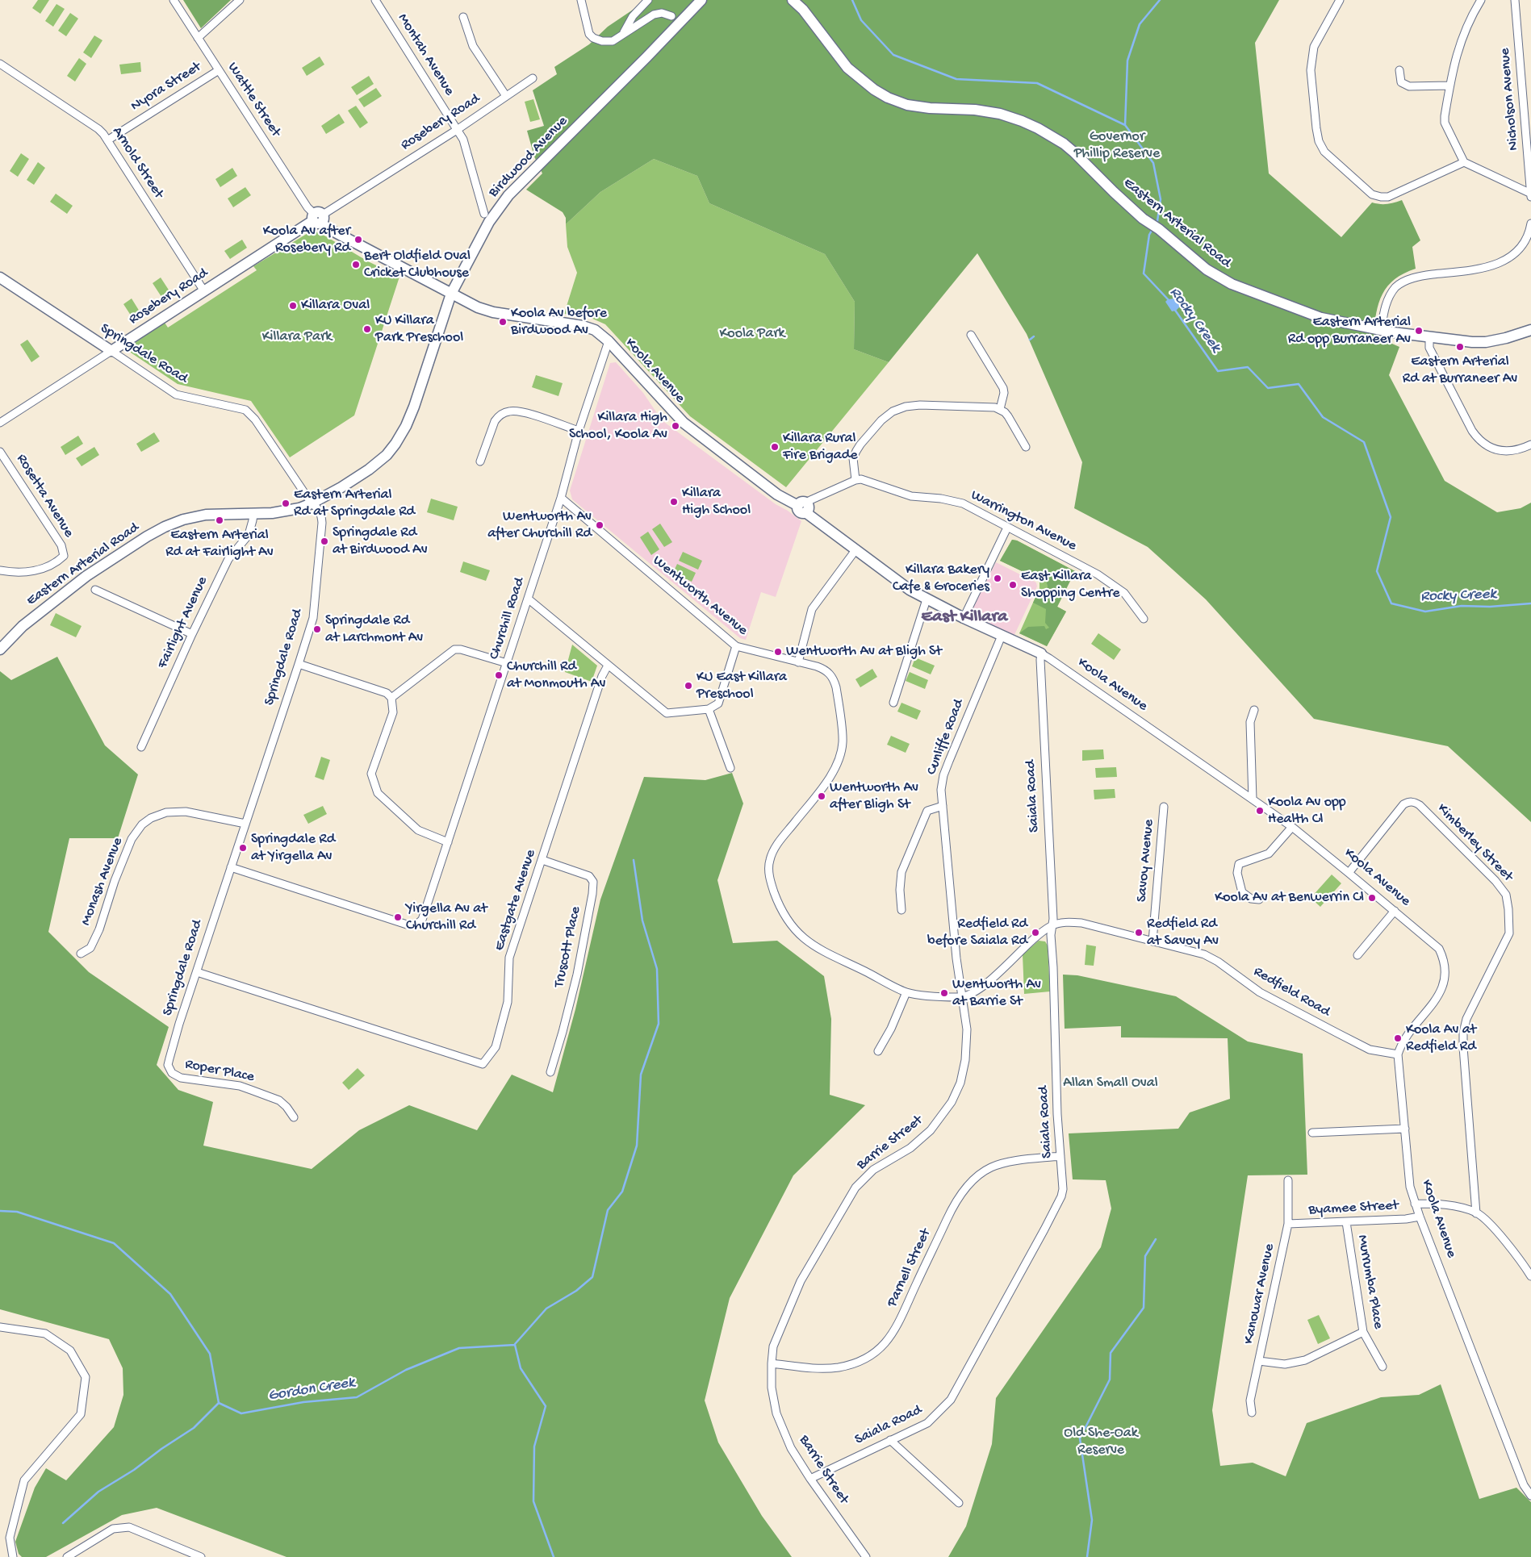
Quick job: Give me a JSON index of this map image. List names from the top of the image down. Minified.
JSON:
{"streets":{"main road":["Rosebery Road","Birdwood Avenue","Eastern Arterial Road","Springdale Road","Koola Avenue"],"street":["Montah Avenue","Nyora Street","Nicholson Avenue","Wattle Street","Arnold Street","Rosetta Avenue","Warrington Avenue","Wentworth Avenue","Churchill Road","Fairlight Avenue","Cunliffe Road","Saiala Road","Kimberley Street","Savoy Avenue","Monash Avenue","Eastgate Avenue","Truscott Place","Redfield Road","Roper Place","Barrie Street","Byamee Street","Parnell Street","Murrumba Place","Kanowar Avenue"]},"crossings":[["Montah Avenue","Rosebery Road"],["Nyora Street","Wattle Street"],["Nyora Street","Arnold Street"],["Wattle Street","Rosebery Road"],["Wattle Street","Koola Avenue"],["Rosebery Road","Arnold Street"],["Rosebery Road","Springdale Road"],["Rosebery Road","Koola Avenue"],["Birdwood Avenue","Eastern Arterial Road"],["Birdwood Avenue","Springdale Road"],["Birdwood Avenue","Koola Avenue"],["Eastern Arterial Road","Springdale Road"],["Eastern Arterial Road","Fairlight Avenue"],["Springdale Road","Churchill Road"],["Springdale Road","Monash Avenue"],["Springdale Road","Eastgate Avenue"],["Springdale Road","Roper Place"],["Koola Avenue","Churchill Road"],["Koola Avenue","Cunliffe Road"],["Koola Avenue","Saiala Road"],["Koola Avenue","Kimberley Street"],["Koola Avenue","Redfield Road"],["Koola Avenue","Byamee Street"],["Wentworth Avenue","Churchill Road"],["Wentworth Avenue","Redfield Road"],["Wentworth Avenue","Barrie Street"],["Cunliffe Road","Barrie Street"],["Saiala Road","Redfield Road"],["Saiala Road","Barrie Street"],["Saiala Road","Parnell Street"],["Savoy Avenue","Redfield Road"],["Eastgate Avenue","Truscott Place"],["Redfield Road","Barrie Street"],["Barrie Street","Parnell Street"],["Byamee Street","Murrumba Place"],["Byamee Street","Kanowar Avenue"]],"districts":["East Killara"],"water":["Rocky Creek","Gordon Creek"],"parks":["Governor Phillip Reserve","Koola Park","Killara Park","Allan Small Oval","Old She-Oak Reserve"],"places":["Koola Av after Rosebery Rd","Bert Oldfield Oval Cricket Clubhouse","Killara Oval","Koola Av before Birdwood Av","KU Killara Park Preschool","Eastern Arterial Rd opp Burraneer Av","Eastern Arterial Rd at Burraneer Av","Killara High School, Koola Av","Killara Rural Fire Brigade","Killara High School","Eastern Arterial Rd at Springdale Rd","Eastern Arterial Rd at Fairlight Av","Wentworth Av after Churchill Rd","Springdale Rd at Birdwood Av","Killara Bakery Cafe & Groceries","East Killara Shopping Centre","Springdale Rd at Larchmont Av","Wentworth Av at Bligh St","Churchill Rd at Monmouth Av","KU East Killara Preschool","Wentworth Av after Bligh St","Koola Av opp Health Cl","Springdale Rd at Yirgella Av","Koola Av at Benwerrin Cl","Yirgella Av at Churchill Rd","Redfield Rd before Saiala Rd","Redfield Rd at Savoy Av","Wentworth Av at Barrie St","Koola Av at Redfield Rd"]}
